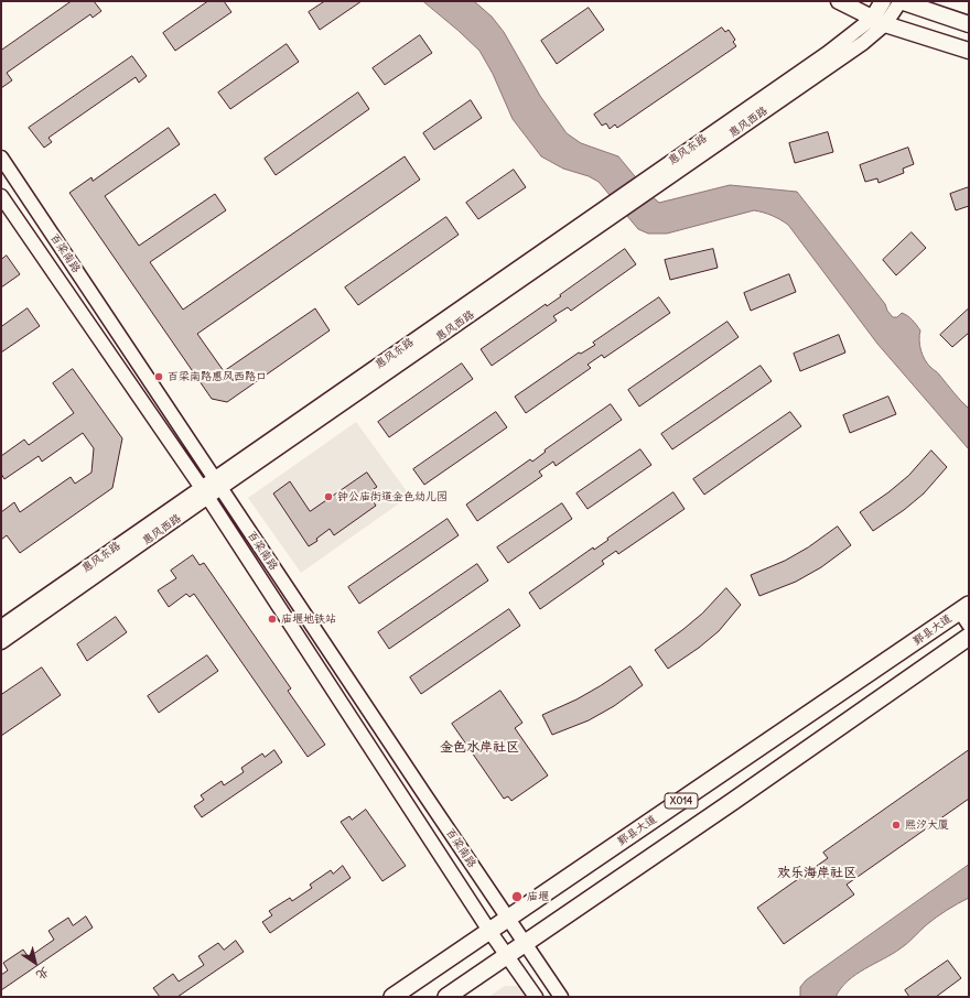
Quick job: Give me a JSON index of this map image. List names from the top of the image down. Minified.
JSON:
{"streets":{"main road":["鄞县大道","X014"],"street":["惠风西路","惠风东路","百梁南路"]},"crossings":[["惠风西路","惠风东路"],["惠风西路","百梁南路"],["惠风东路","百梁南路"],["百梁南路","鄞县大道"],["百梁南路","X014"]],"districts":["金色水岸社区","欢乐海岸社区"],"places":["百梁南路惠风西路口","钟公庙街道金色幼儿园","庙堰地铁站","熙汐大厦","庙堰"],"north":"bottom right"}
